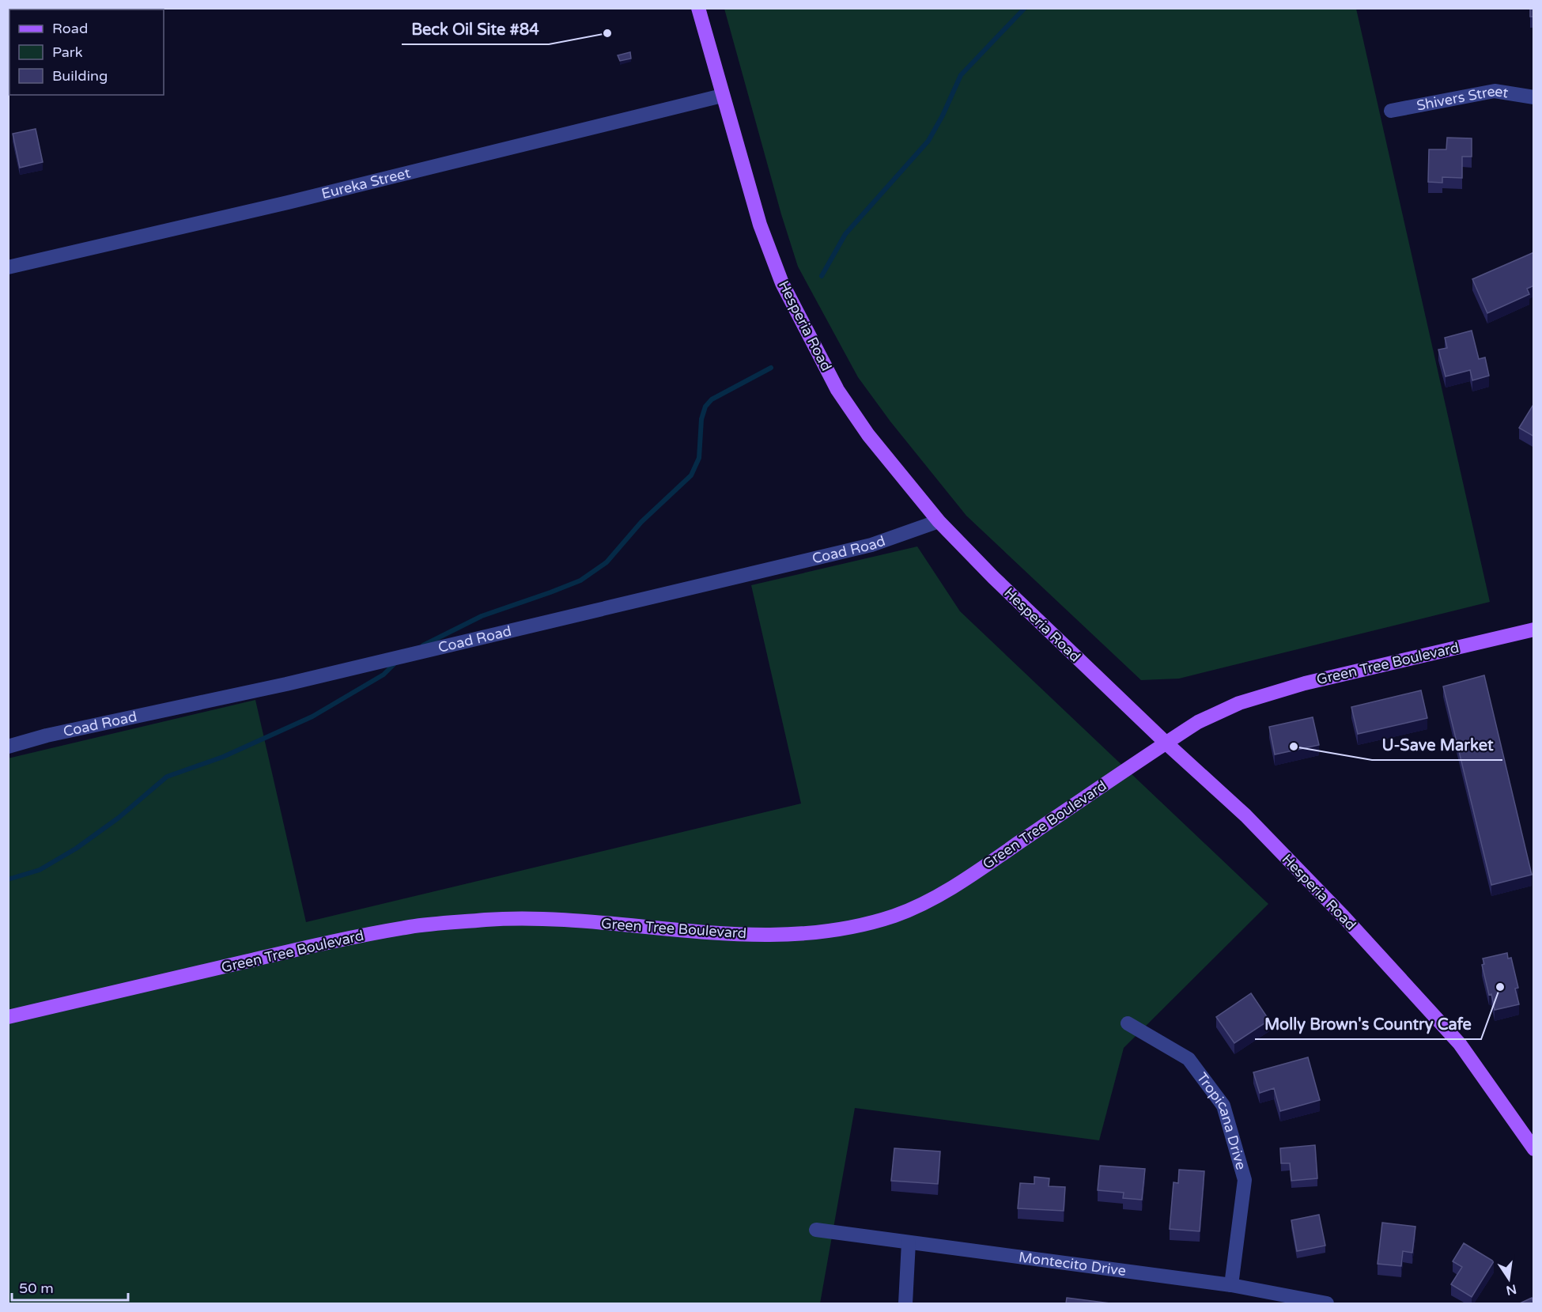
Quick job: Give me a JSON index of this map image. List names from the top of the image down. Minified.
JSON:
{"streets":{"main road":["Hesperia Road","Green Tree Boulevard"],"street":["Shivers Street","Eureka Street","Coad Road","Tropicana Drive","Montecito Drive"]},"crossings":[["Eureka Street","Hesperia Road"],["Hesperia Road","Coad Road"],["Hesperia Road","Green Tree Boulevard"],["Tropicana Drive","Montecito Drive"]],"places":["Beck Oil Site #84","U-Save Market","Molly Brown's Country Cafe"],"legend":["Road","Park","Building"],"scale_bar":"50 m","north":"bottom"}
